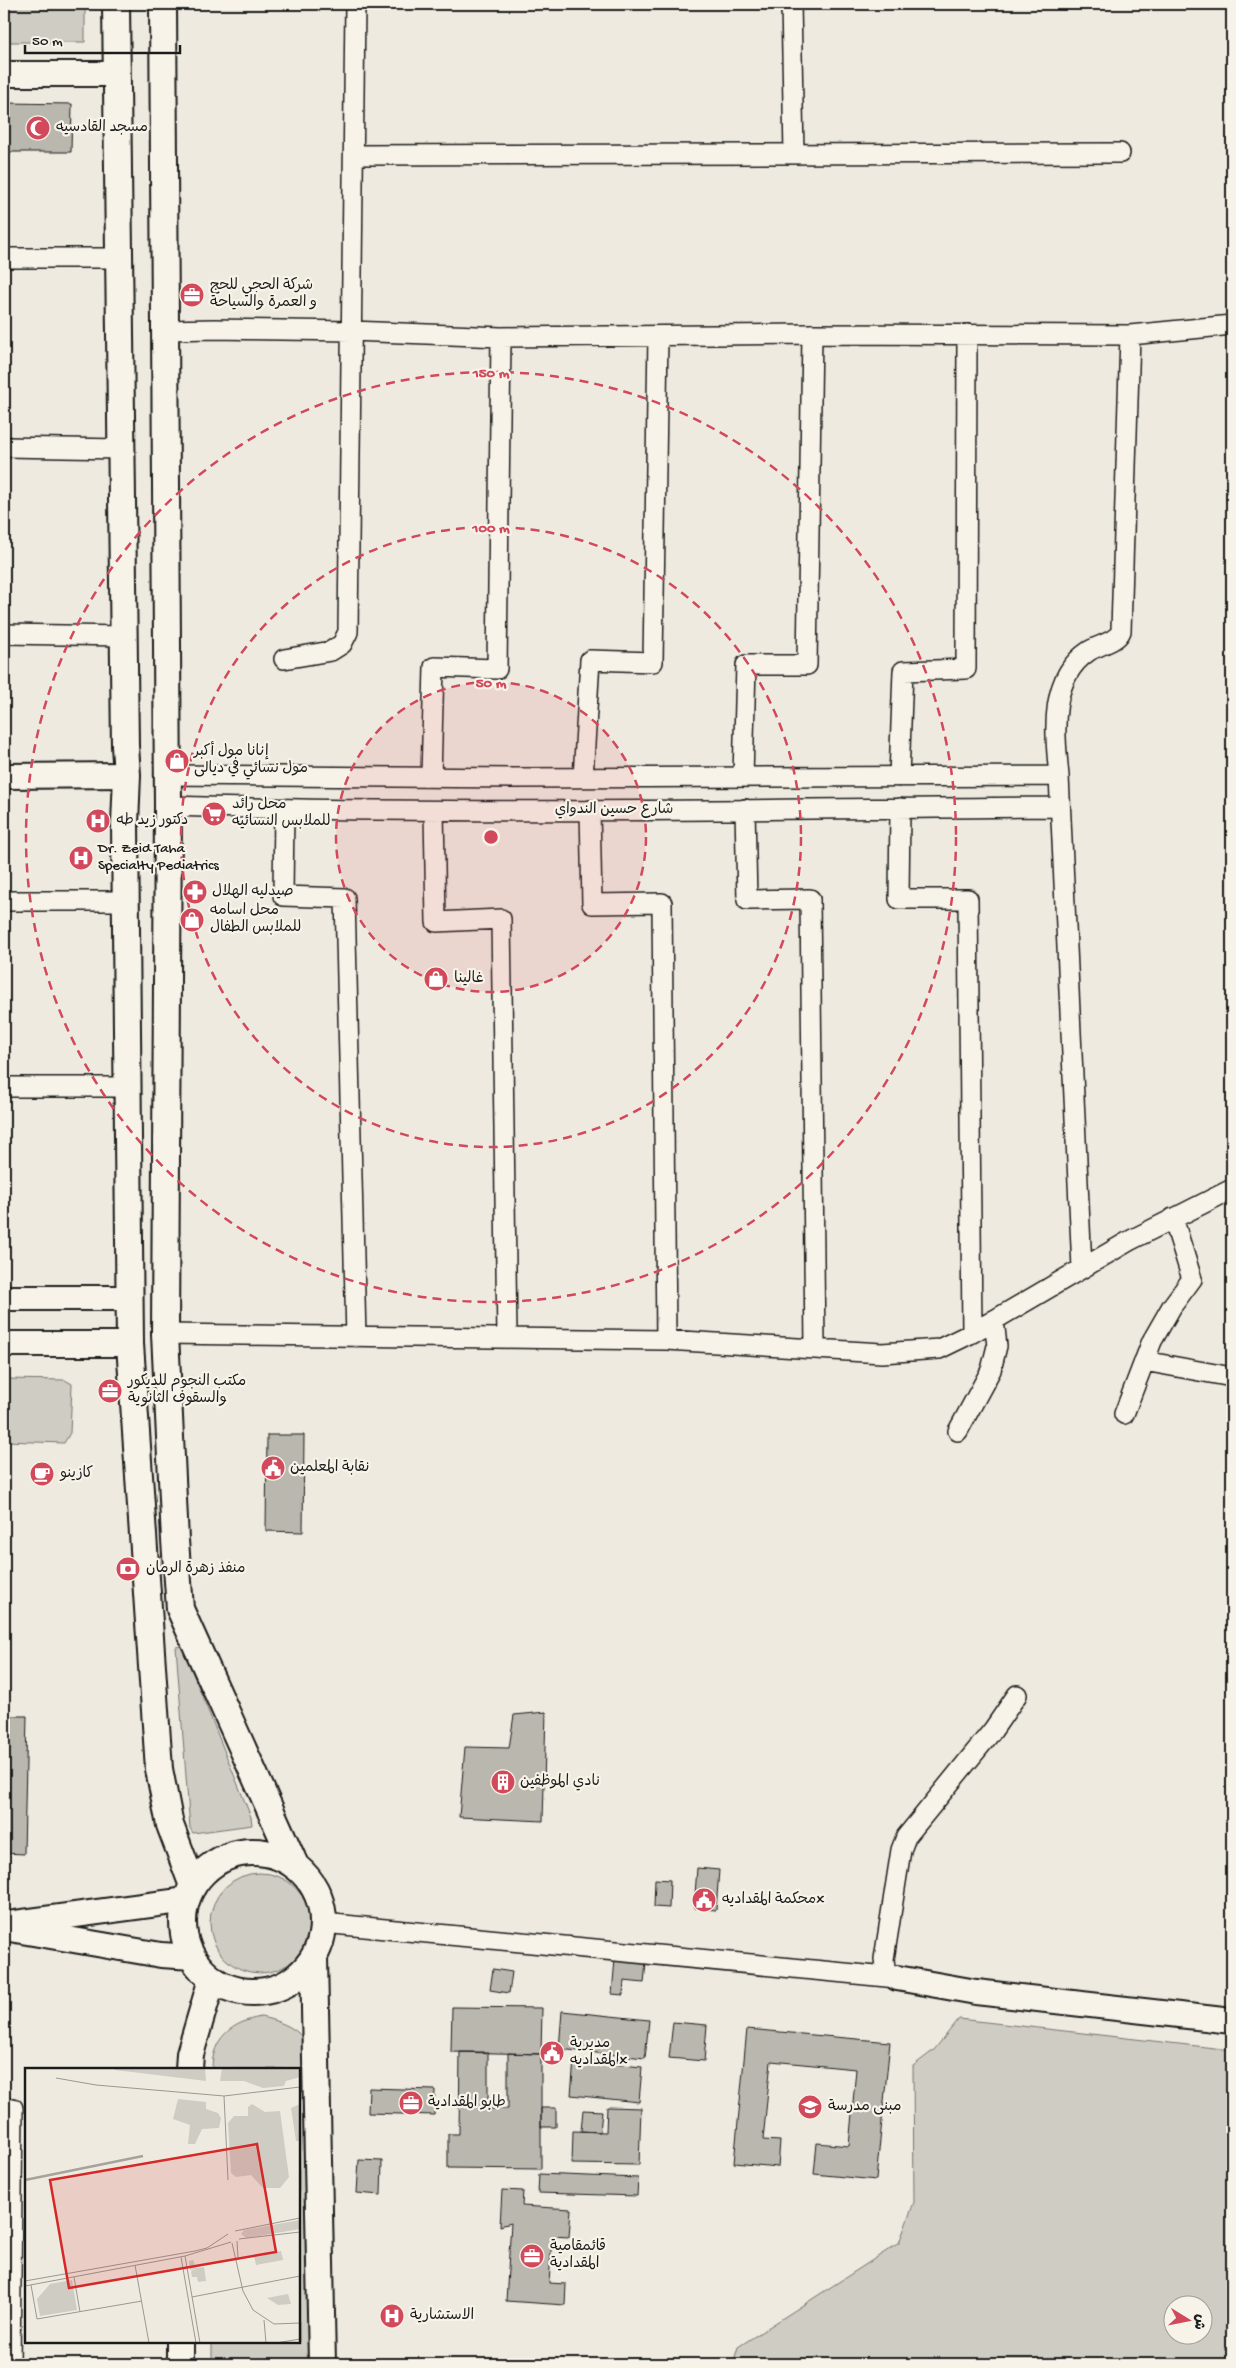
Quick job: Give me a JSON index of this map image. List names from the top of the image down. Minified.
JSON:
{"streets":{"street":["شارع حسين الندواي"]},"places":{"mosque":["مسجد القادسيه"],"office":["شركة الحجي للحج و العمرة والسياحة","مكتب النجوم للديكور والسقوف الثانوية","طابو المقدادية","قائمقامية المقدادية"],"shop":["إنانا مول أكبر مول نسائي في ديالى","محل اسامه للملابس الطفال","غالينا"],"supermarket":["محل رائد للملابس النسائيه"],"hospital":["دكتور زيد طه","Dr. Zeid Taha Specialty Pediatrics","الاستشارية"],"pharmacy":["صيدليه الهلال"],"public building":["نقابة المعلمين","محكمة المقداديهx","مديرية المقداديهx"],"cafe":["كازينو"],"bank":["منفذ زهرة الرمان"],"building":["نادي الموظفين"],"school or university":["مبنى مدرسة"]},"scale_bar":"50 m","north":"right","rings":["150 m","100 m","50 m"]}
